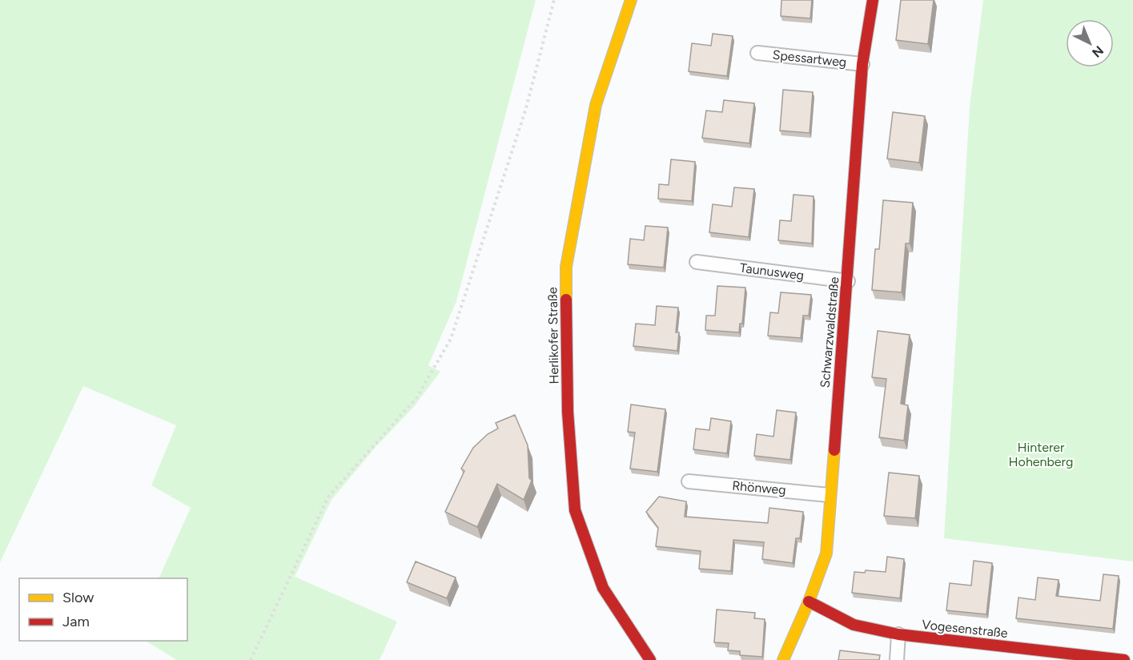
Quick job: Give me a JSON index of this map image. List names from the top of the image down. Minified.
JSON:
{"streets":{"street":["Spessartweg","Taunusweg","Schwarzwaldstraße","Herlikofer Straße","Rhönweg","Vogesenstraße"]},"crossings":[["Spessartweg","Schwarzwaldstraße"],["Taunusweg","Schwarzwaldstraße"],["Schwarzwaldstraße","Rhönweg"],["Schwarzwaldstraße","Vogesenstraße"]],"parks":["Hinterer Hohenberg"],"legend":["Slow","Jam"],"north":"bottom right"}
